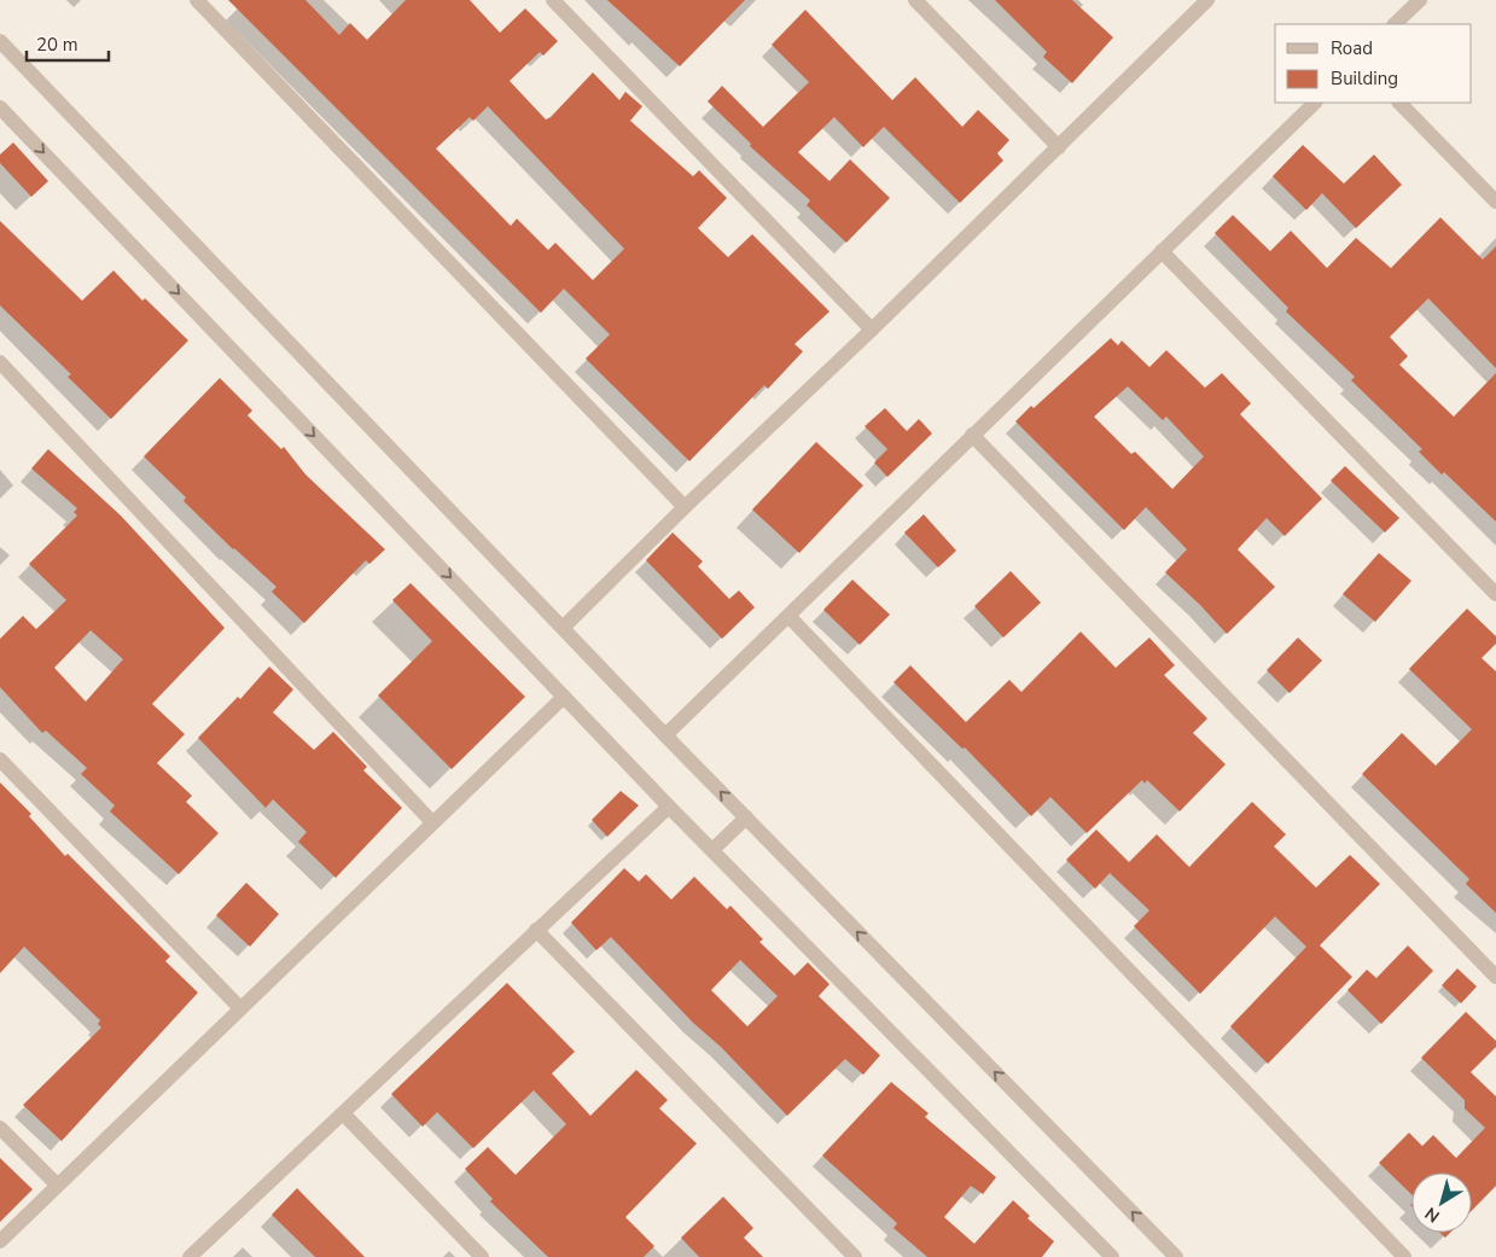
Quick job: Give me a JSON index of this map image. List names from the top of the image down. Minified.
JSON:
{"legend":["Road","Building"],"scale_bar":"20 m","north":"bottom left"}
